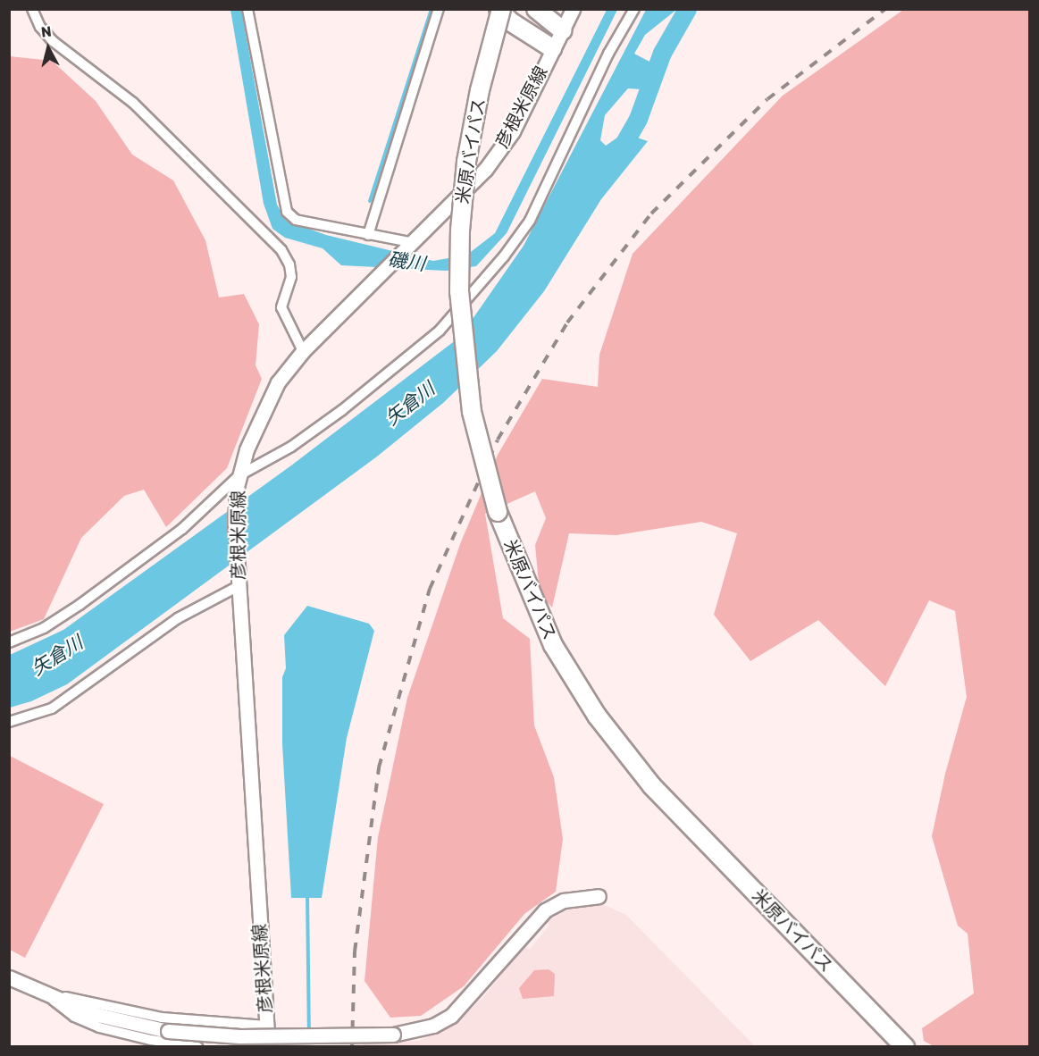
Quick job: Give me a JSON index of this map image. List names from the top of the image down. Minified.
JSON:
{"streets":{"highway":["米原バイパス"],"main road":["彦根米原線"]},"water":["磯川","矢倉川"],"north":"top"}
